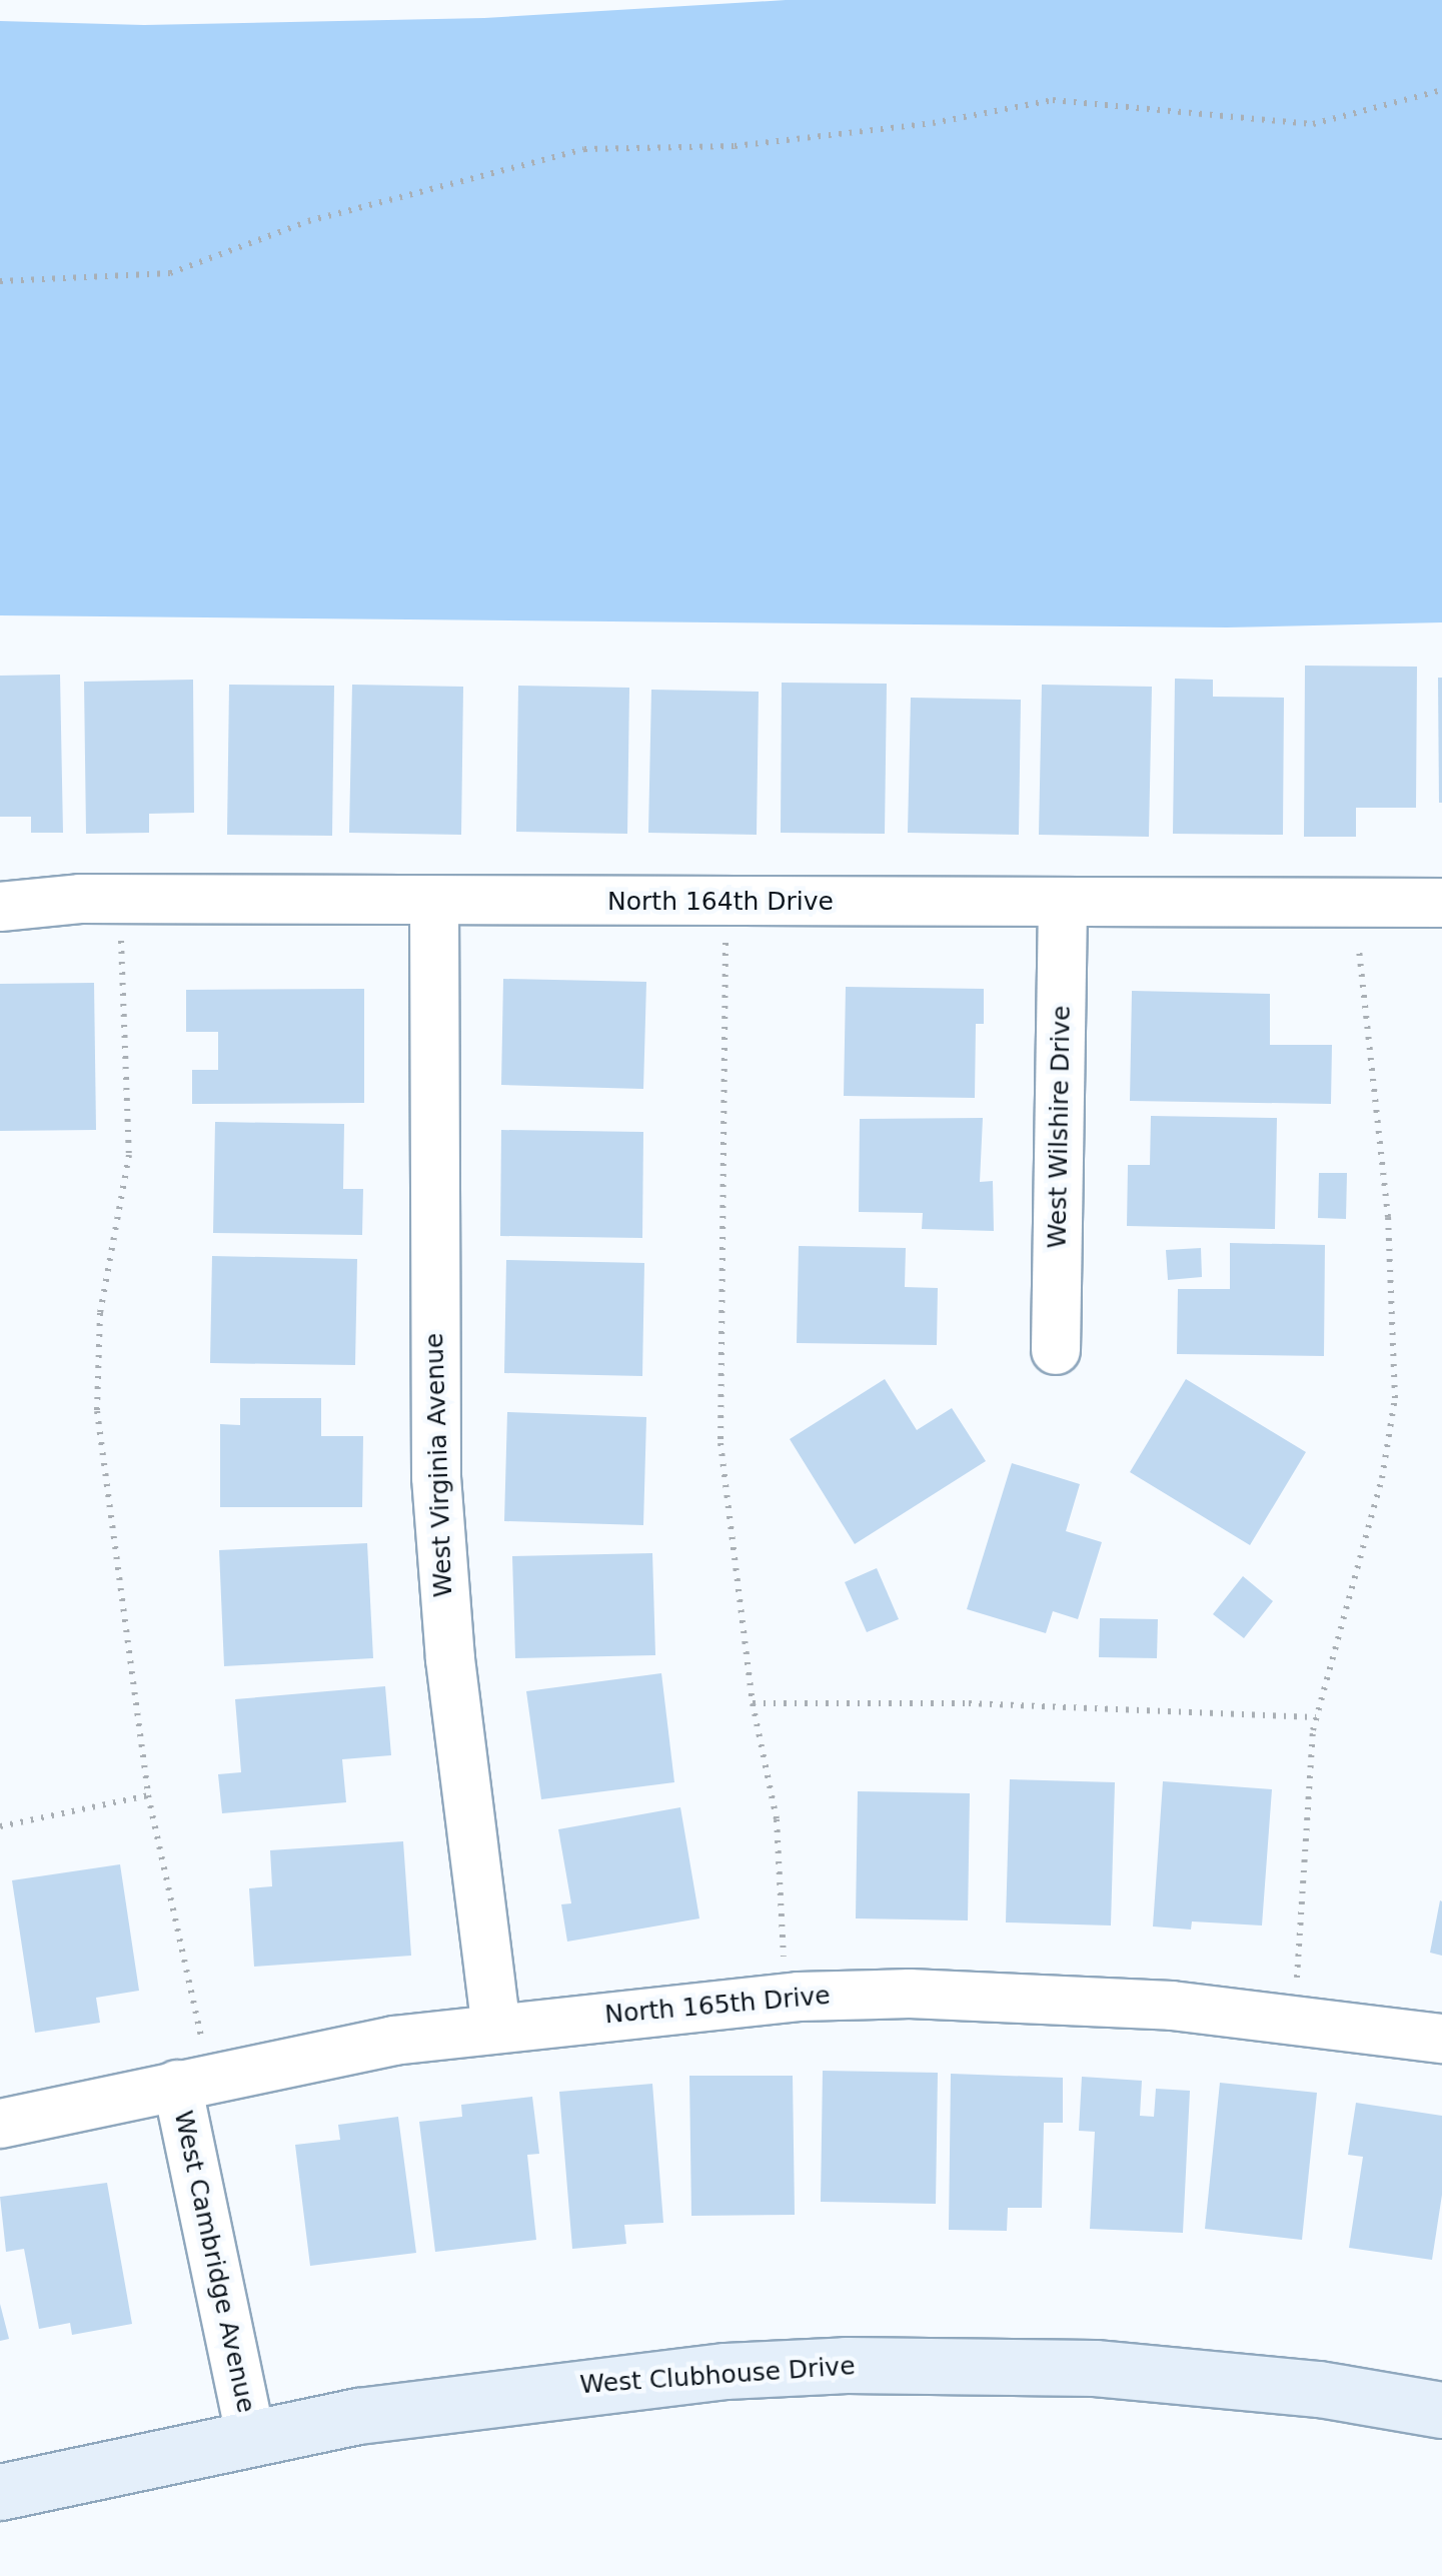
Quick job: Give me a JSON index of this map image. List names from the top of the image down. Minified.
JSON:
{"streets":{"street":["North 164th Drive","West Wilshire Drive","West Virginia Avenue","North 165th Drive","West Cambridge Avenue","West Clubhouse Drive"]},"crossings":[["North 164th Drive","West Wilshire Drive"],["North 164th Drive","West Virginia Avenue"],["West Virginia Avenue","North 165th Drive"],["North 165th Drive","West Cambridge Avenue"],["West Cambridge Avenue","West Clubhouse Drive"]]}
